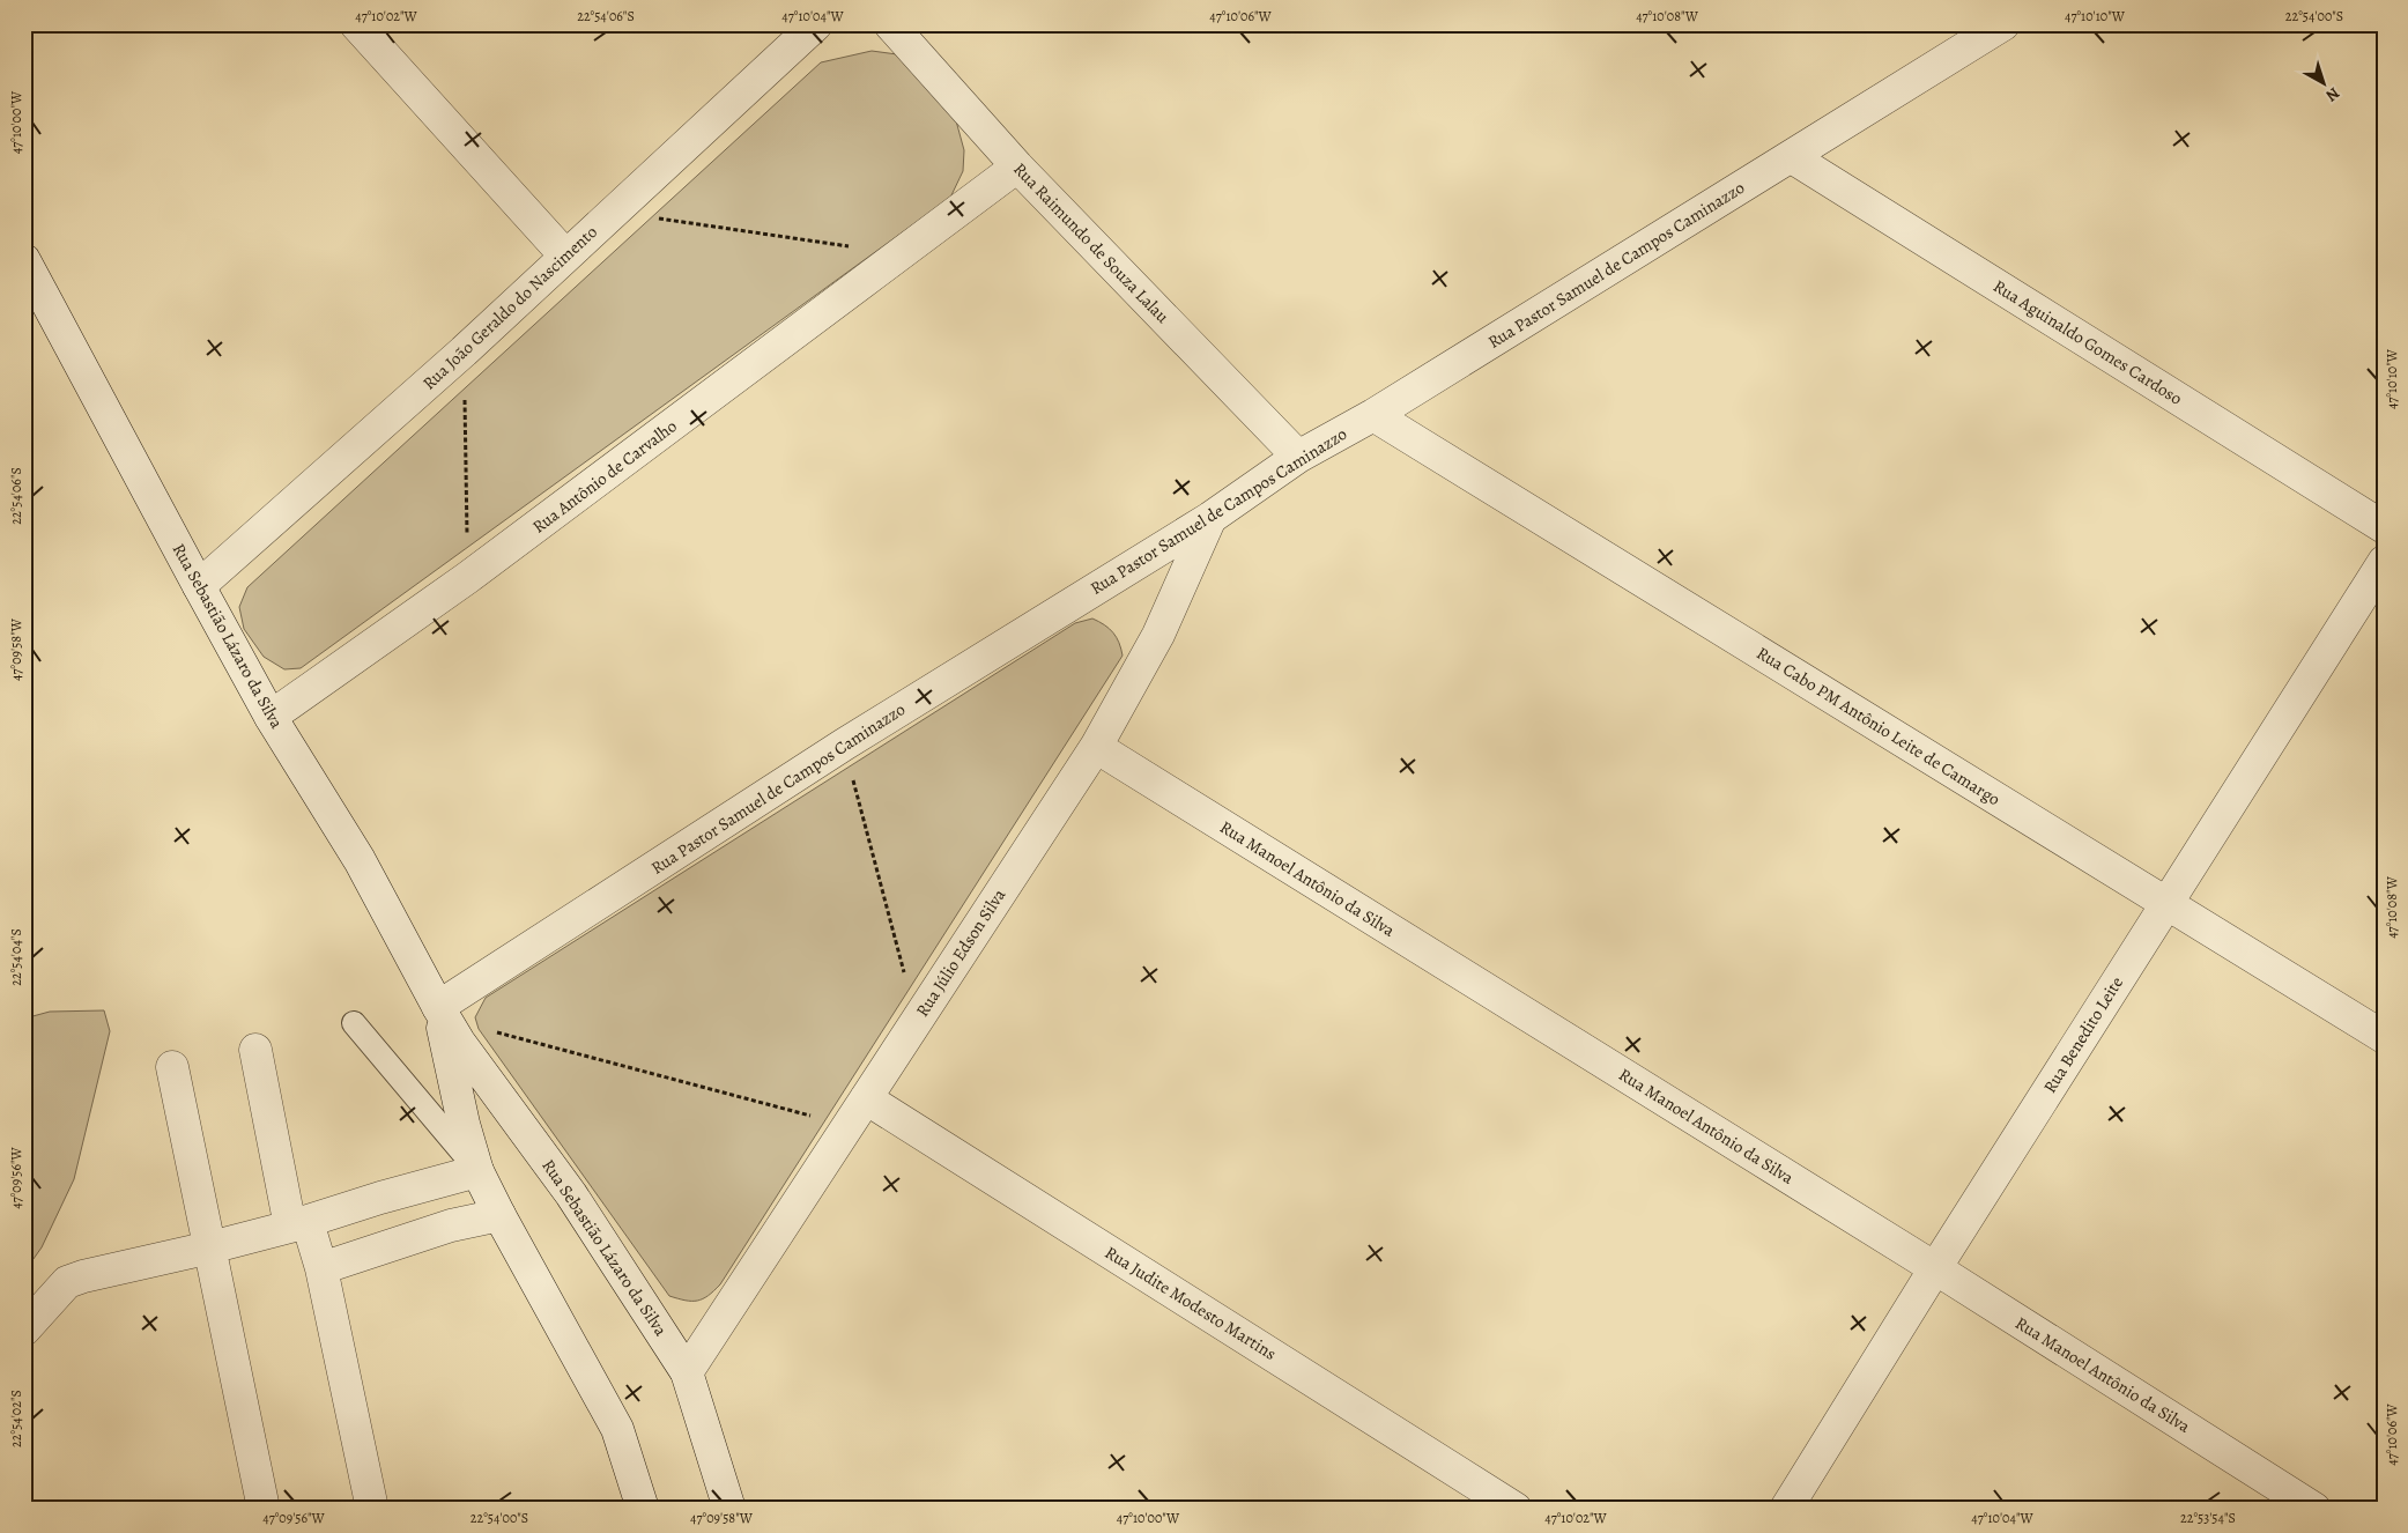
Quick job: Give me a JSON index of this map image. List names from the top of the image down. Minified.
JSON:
{"streets":{"street":["Rua Raimundo de Souza Lalau","Rua Pastor Samuel de Campos Caminazzo","Rua João Geraldo do Nascimento","Rua Aguinaldo Gomes Cardoso","Rua Antônio de Carvalho","Rua Sebastião Lázaro da Silva","Rua Cabo PM Antônio Leite de Camargo","Rua Manoel Antônio da Silva","Rua Júlio Edson Silva","Rua Benedito Leite","Rua Judite Modesto Martins"]},"crossings":[["Rua Raimundo de Souza Lalau","Rua Pastor Samuel de Campos Caminazzo"],["Rua Raimundo de Souza Lalau","Rua Antônio de Carvalho"],["Rua Pastor Samuel de Campos Caminazzo","Rua Aguinaldo Gomes Cardoso"],["Rua Pastor Samuel de Campos Caminazzo","Rua Sebastião Lázaro da Silva"],["Rua Pastor Samuel de Campos Caminazzo","Rua Cabo PM Antônio Leite de Camargo"],["Rua Pastor Samuel de Campos Caminazzo","Rua Júlio Edson Silva"],["Rua João Geraldo do Nascimento","Rua Sebastião Lázaro da Silva"],["Rua Antônio de Carvalho","Rua Sebastião Lázaro da Silva"],["Rua Sebastião Lázaro da Silva","Rua Júlio Edson Silva"],["Rua Cabo PM Antônio Leite de Camargo","Rua Benedito Leite"],["Rua Manoel Antônio da Silva","Rua Júlio Edson Silva"],["Rua Manoel Antônio da Silva","Rua Benedito Leite"],["Rua Júlio Edson Silva","Rua Judite Modesto Martins"]],"north":"bottom right","coordinates":["47°10'02\"W","22°54'06\"S","47°10'04\"W","47°10'06\"W","47°10'08\"W","47°10'10\"W","22°54'00\"S","47°10'00\"W","47°09'58\"W","22°54'04\"S","47°09'56\"W","22°54'02\"S","22°53'54\"S"]}
